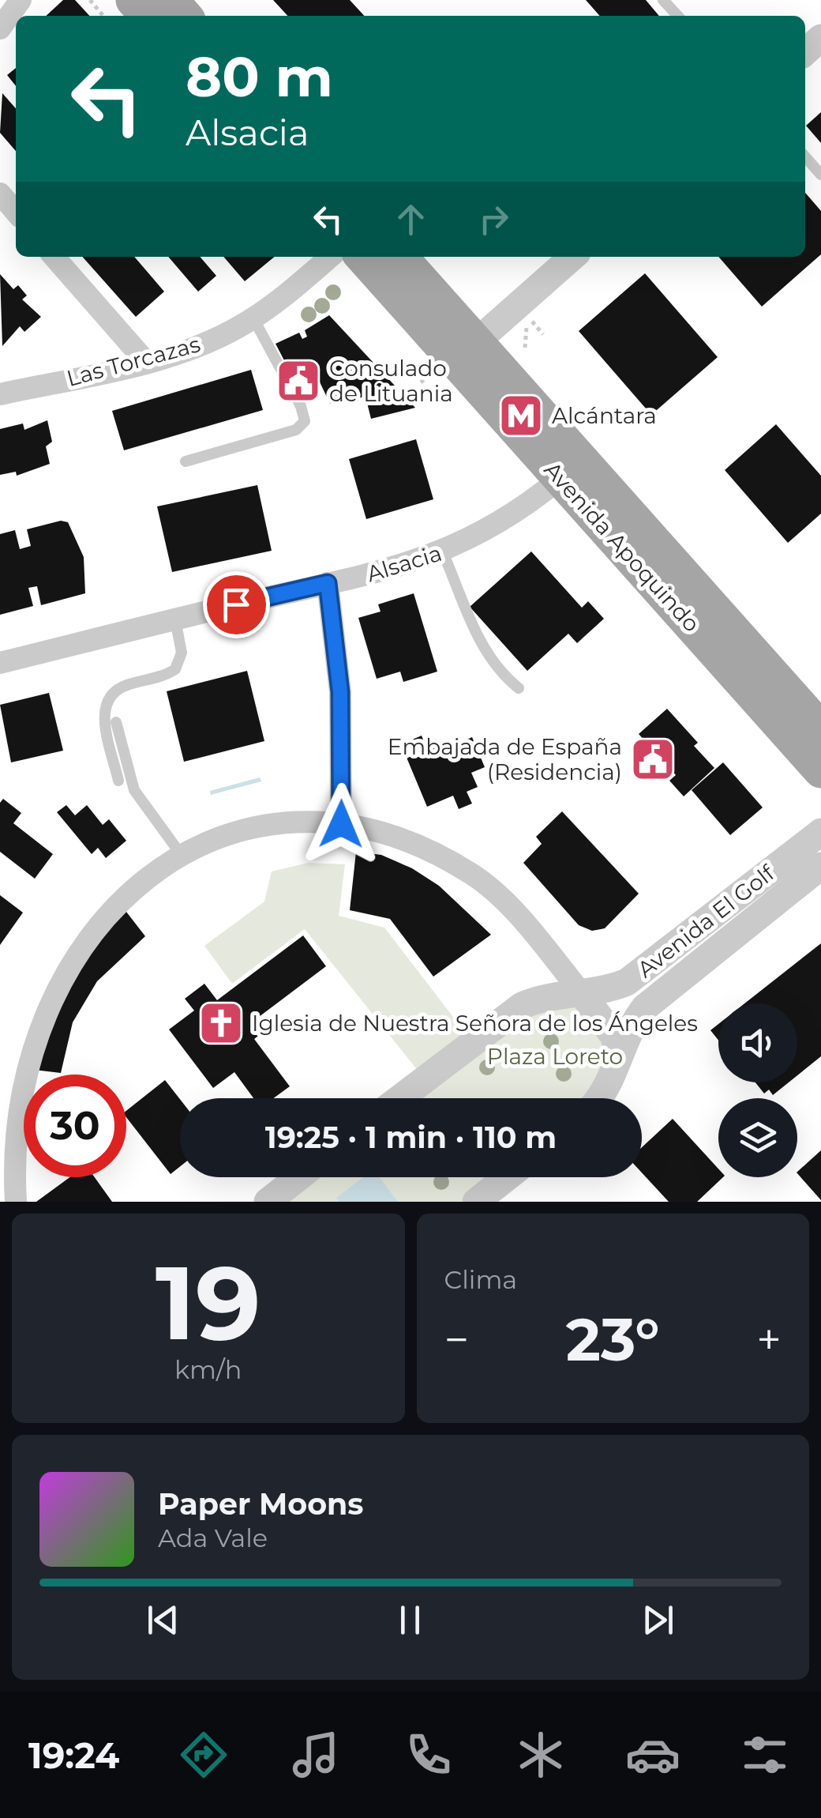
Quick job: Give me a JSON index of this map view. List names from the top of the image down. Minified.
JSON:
{"streets":{"main road":["Avenida Apoquindo"],"street":["Las Torcazas","Alsacia","Avenida El Golf"]},"crossings":[["Avenida Apoquindo","Alsacia"]],"parks":["Plaza Loreto"],"places":{"public building":["Consulado de Lituania","Embajada de España (Residencia)"],"metro station":["Alcántara"],"church":["Iglesia de Nuestra Señora de los Ángeles"]},"page":{"turn":["80 m","Alsacia"],"limit":"30","trip":"19:25 · 1 min · 110 m","tile":[["19","km/h"],"Clima"],"heat":["−","23°","+"],"song":["Paper Moons","Ada Vale"],"tabs":"19:24"}}
